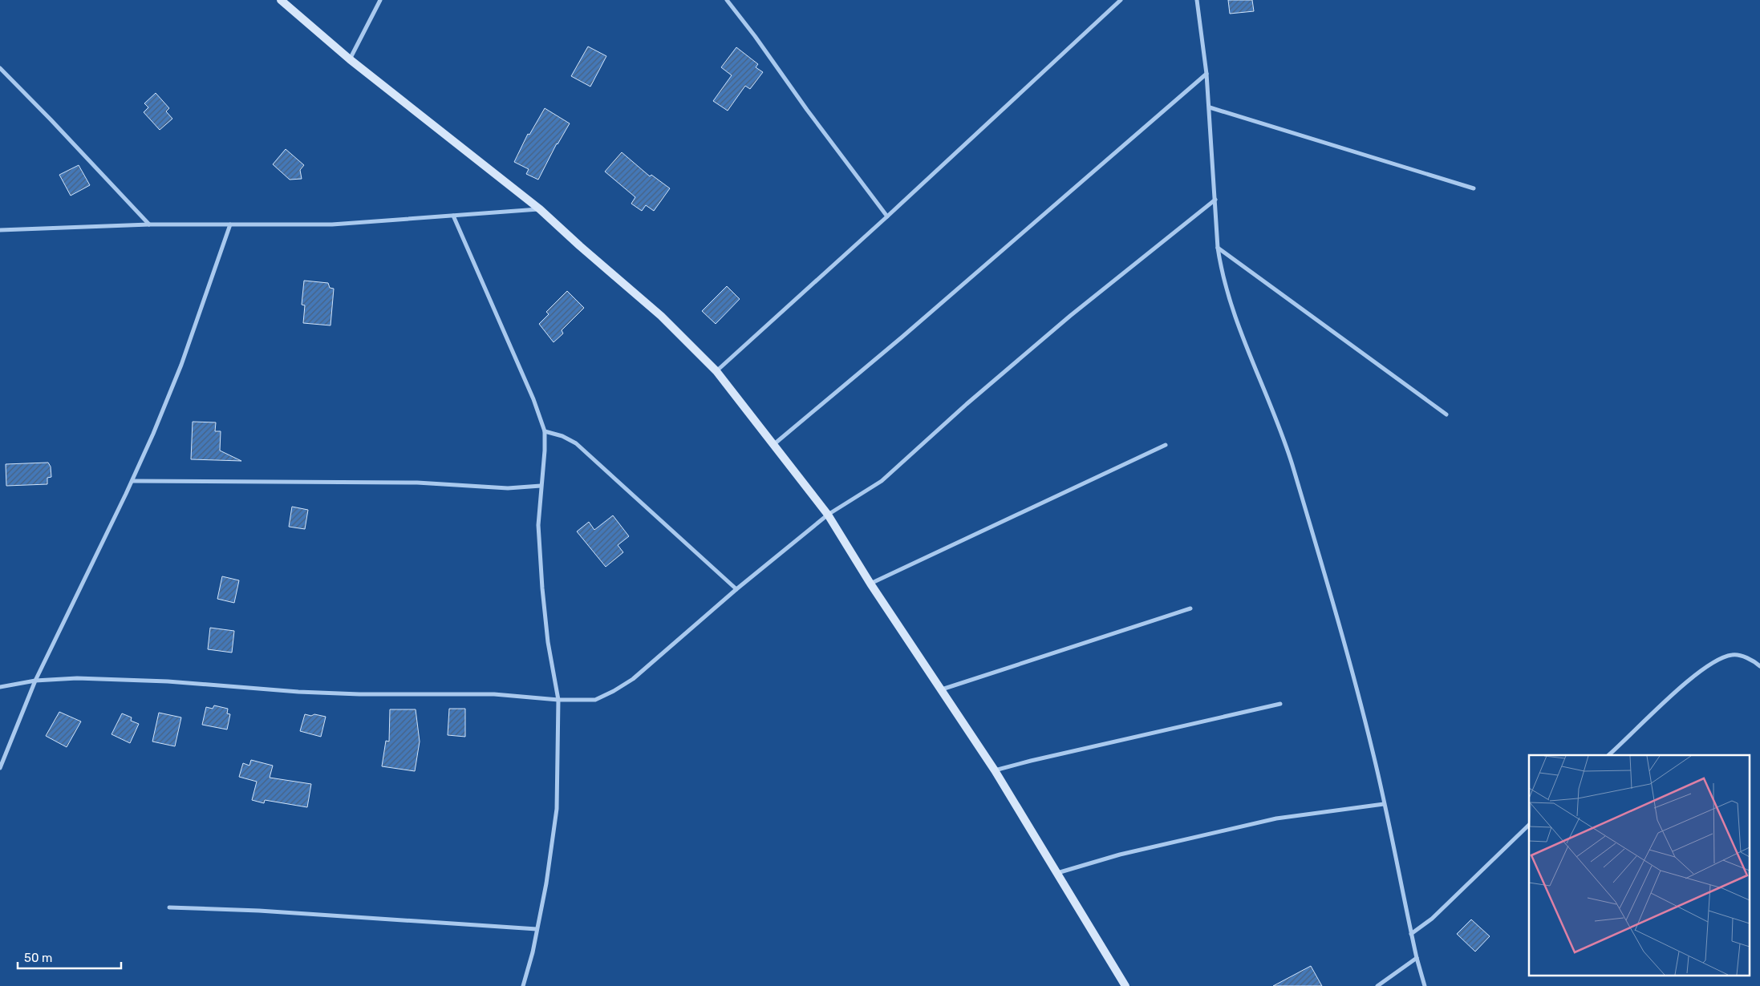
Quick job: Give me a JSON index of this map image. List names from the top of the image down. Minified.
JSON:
{"scale_bar":"50 m"}
